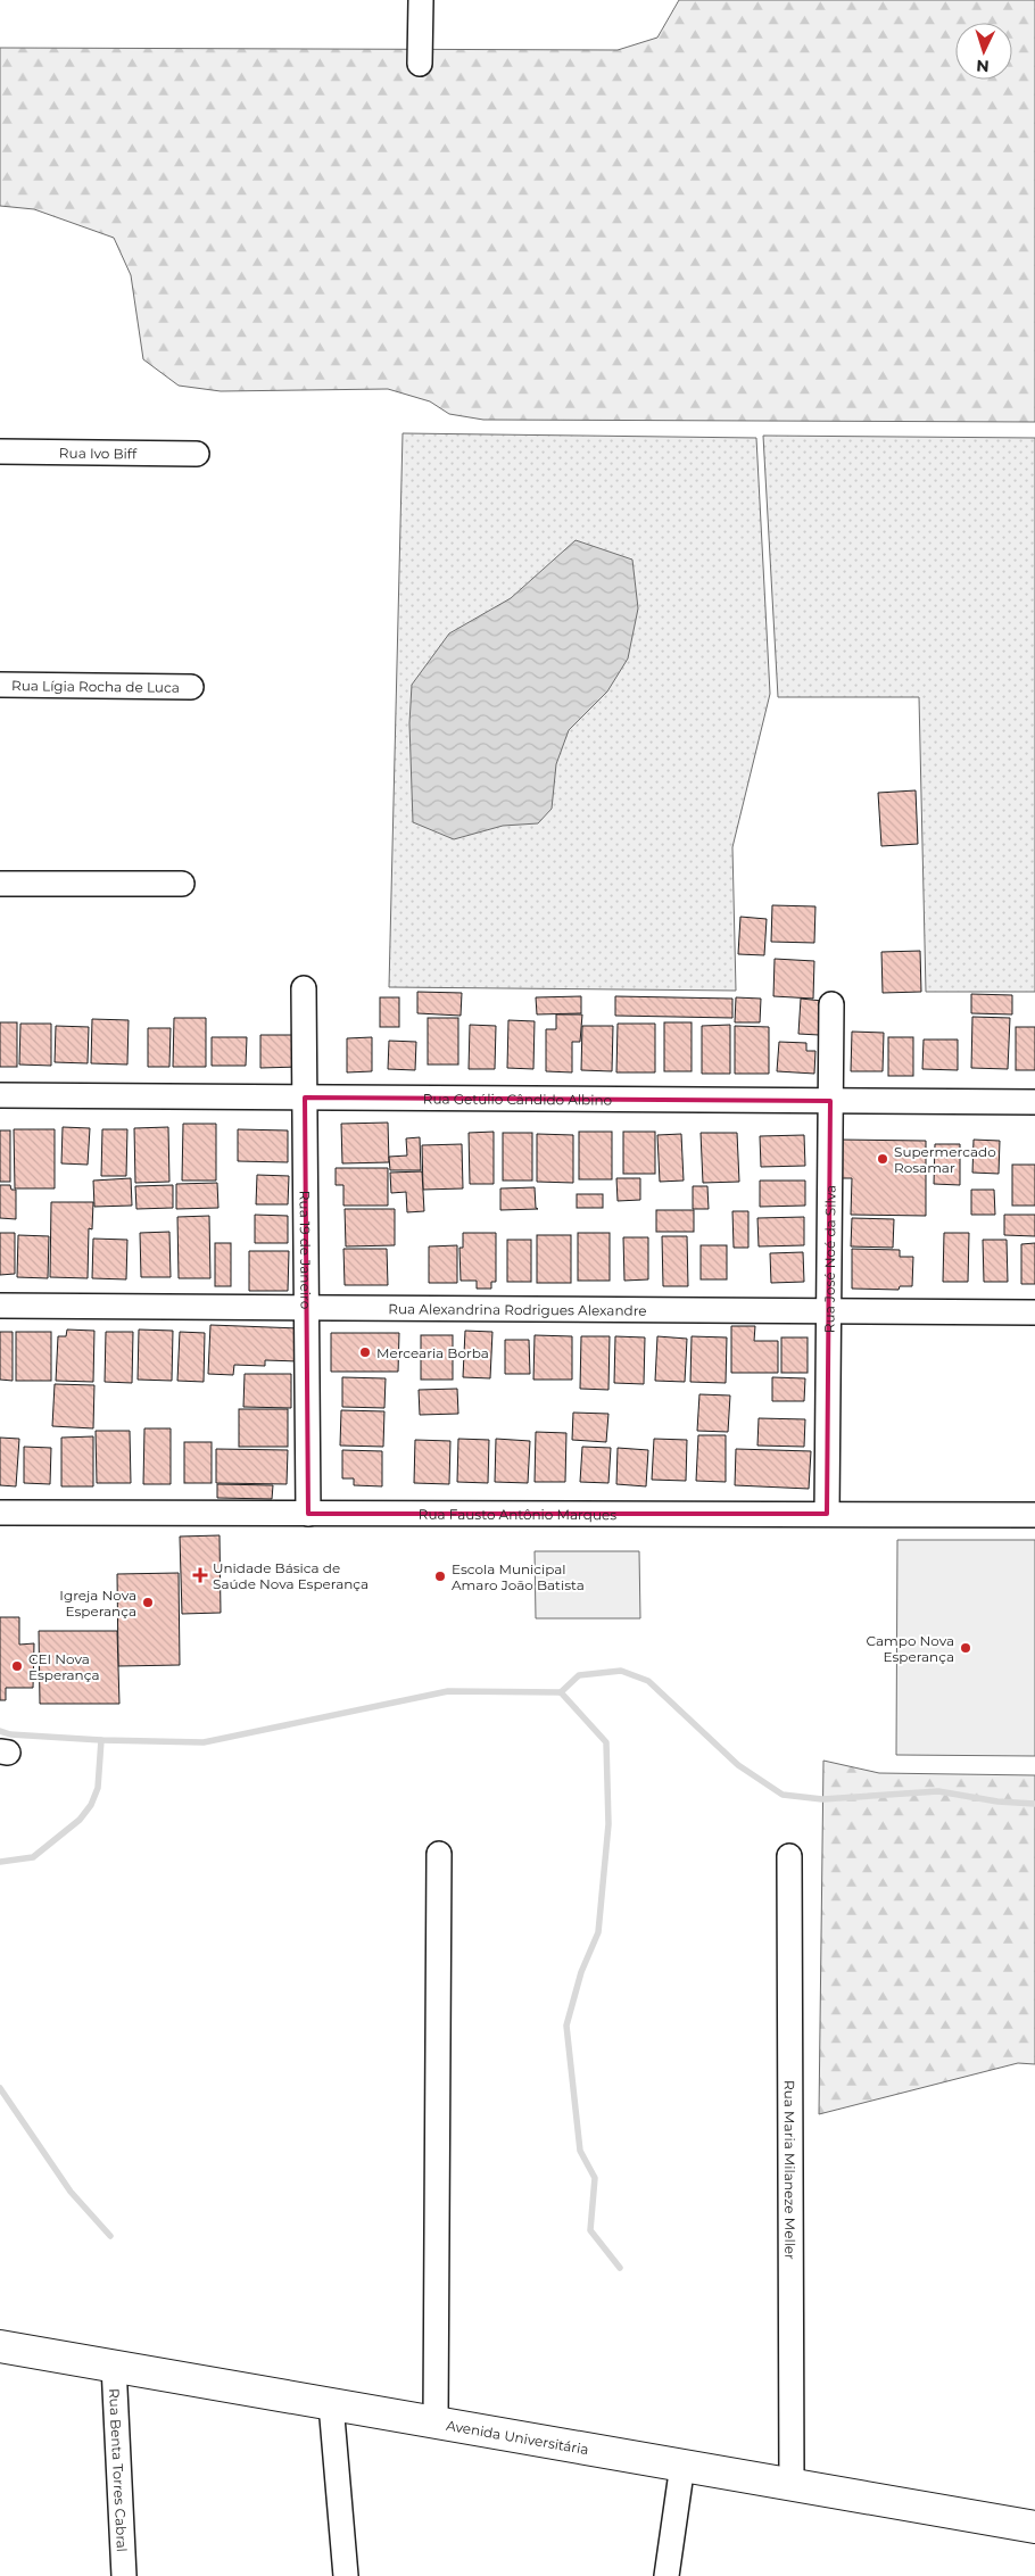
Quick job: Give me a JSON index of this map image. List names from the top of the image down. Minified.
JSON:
{"streets":{"main road":["Avenida Universitária"],"street":["Rua Ivo Biff","Rua Lígia Rocha de Luca","Rua Getúlio Cândido Albino","Rua 19 de Janeiro","Rua José Noé da Silva","Rua Alexandrina Rodrigues Alexandre","Rua Fausto Antônio Marques","Rua Maria Milaneze Meller","Rua Benta Torres Cabral"]},"crossings":[["Rua Getúlio Cândido Albino","Rua 19 de Janeiro"],["Rua Getúlio Cândido Albino","Rua José Noé da Silva"],["Rua 19 de Janeiro","Rua Alexandrina Rodrigues Alexandre"],["Rua 19 de Janeiro","Rua Fausto Antônio Marques"],["Rua José Noé da Silva","Rua Alexandrina Rodrigues Alexandre"],["Rua José Noé da Silva","Rua Fausto Antônio Marques"],["Rua Maria Milaneze Meller","Avenida Universitária"],["Avenida Universitária","Rua Benta Torres Cabral"]],"places":{"other":["Supermercado Rosamar","Mercearia Borba","Escola Municipal Amaro João Batista","Igreja Nova Esperança","Campo Nova Esperança","CEI Nova Esperança"],"health":["Unidade Básica de Saúde Nova Esperança"]},"north":"bottom"}
